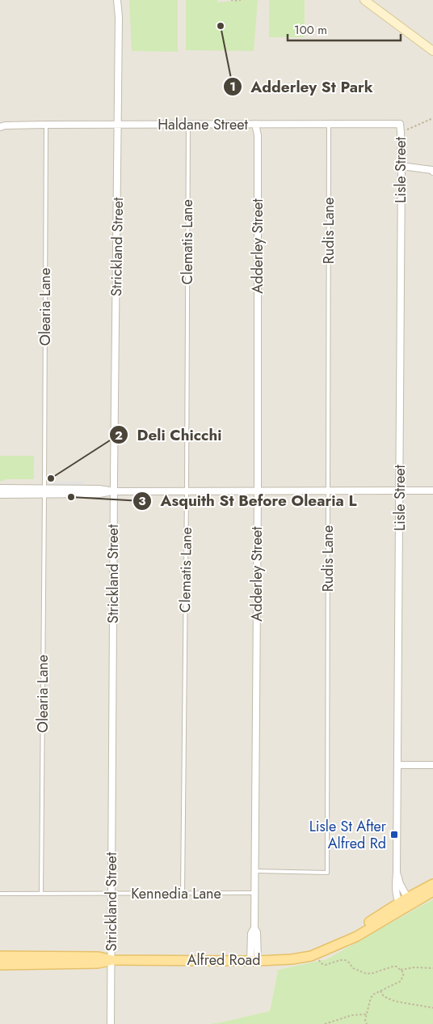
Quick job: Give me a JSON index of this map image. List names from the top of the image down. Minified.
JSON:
{"streets":{"main road":["Alfred Road"],"street":["Haldane Street","Lisle Street","Adderley Street","Strickland Street"],"lane":["Rudis Lane","Clematis Lane","Olearia Lane","Kennedia Lane"]},"crossings":[["Haldane Street","Lisle Street"],["Haldane Street","Rudis Lane"],["Haldane Street","Clematis Lane"],["Haldane Street","Adderley Street"],["Haldane Street","Strickland Street"],["Haldane Street","Olearia Lane"],["Lisle Street","Alfred Road"],["Rudis Lane","Adderley Street"],["Clematis Lane","Kennedia Lane"],["Adderley Street","Kennedia Lane"],["Adderley Street","Alfred Road"],["Strickland Street","Kennedia Lane"],["Strickland Street","Alfred Road"],["Olearia Lane","Kennedia Lane"]],"places":{"other":["Adderley St Park","Deli Chicchi","Asquith St Before Olearia L"],"transit":["Lisle St After Alfred Rd"]},"scale_bar":"100 m"}
